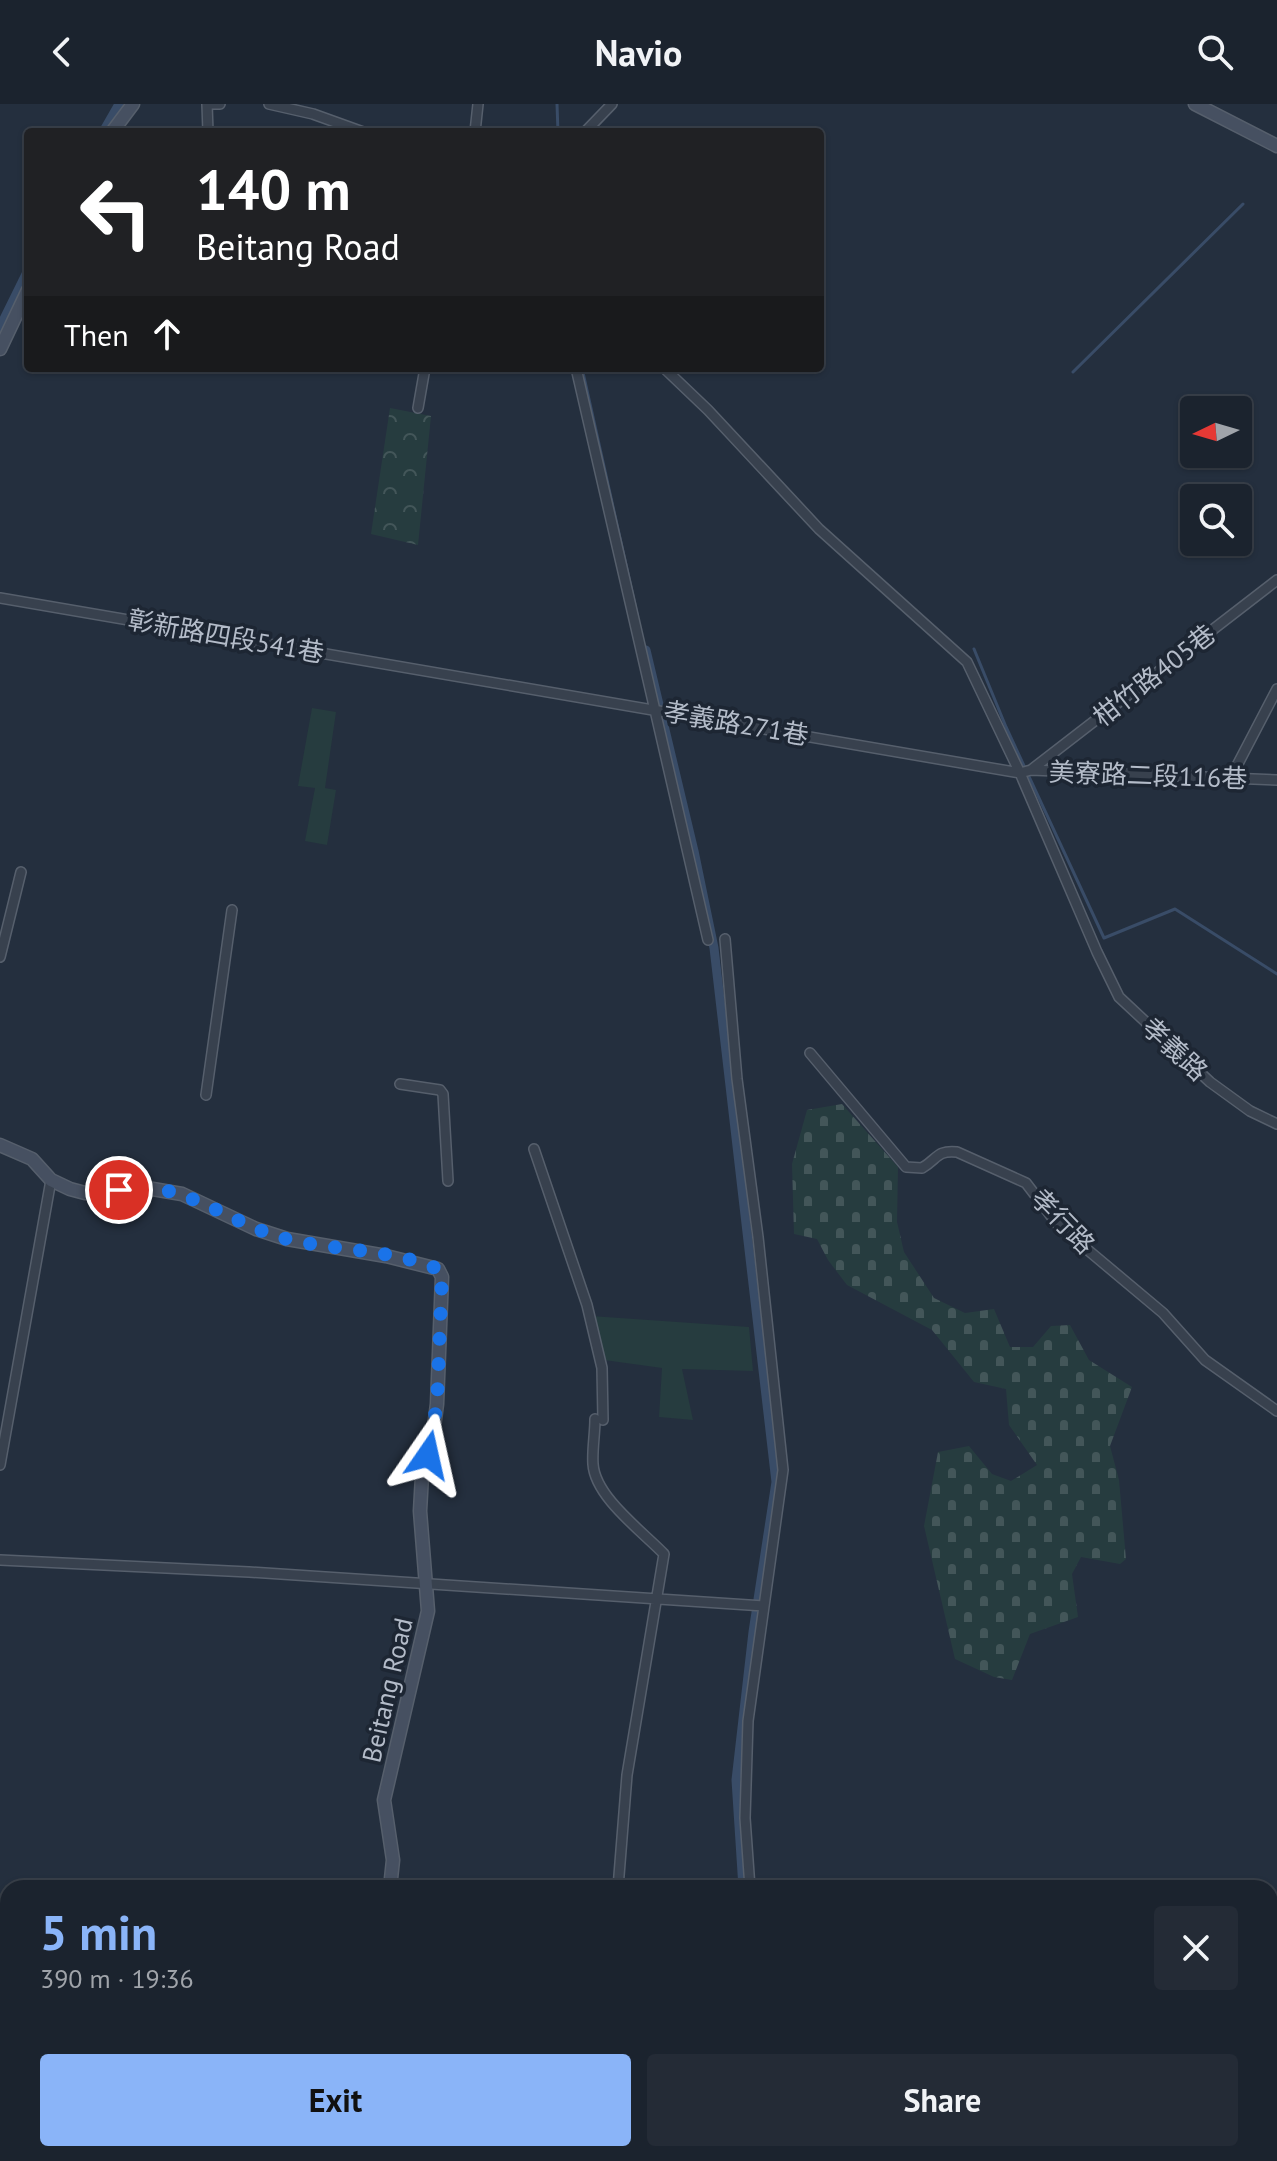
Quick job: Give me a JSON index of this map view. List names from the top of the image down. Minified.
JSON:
{"streets":{"street":["彰新路四段541巷","柑竹路405巷","孝義路271巷","美寮路二段116巷","孝義路","孝行路","Beitang Road"]},"crossings":[["彰新路四段541巷","孝義路271巷"],["柑竹路405巷","孝義路271巷"],["柑竹路405巷","美寮路二段116巷"],["柑竹路405巷","孝義路"],["孝義路271巷","美寮路二段116巷"],["孝義路271巷","孝義路"],["美寮路二段116巷","孝義路"]],"north":"left","page":{"header":"Navio","turn":["140 m","Beitang Road"],"then":"Then","heading":["5 min","390 m · 19:36"],"buttons":["Exit","Share"]}}
